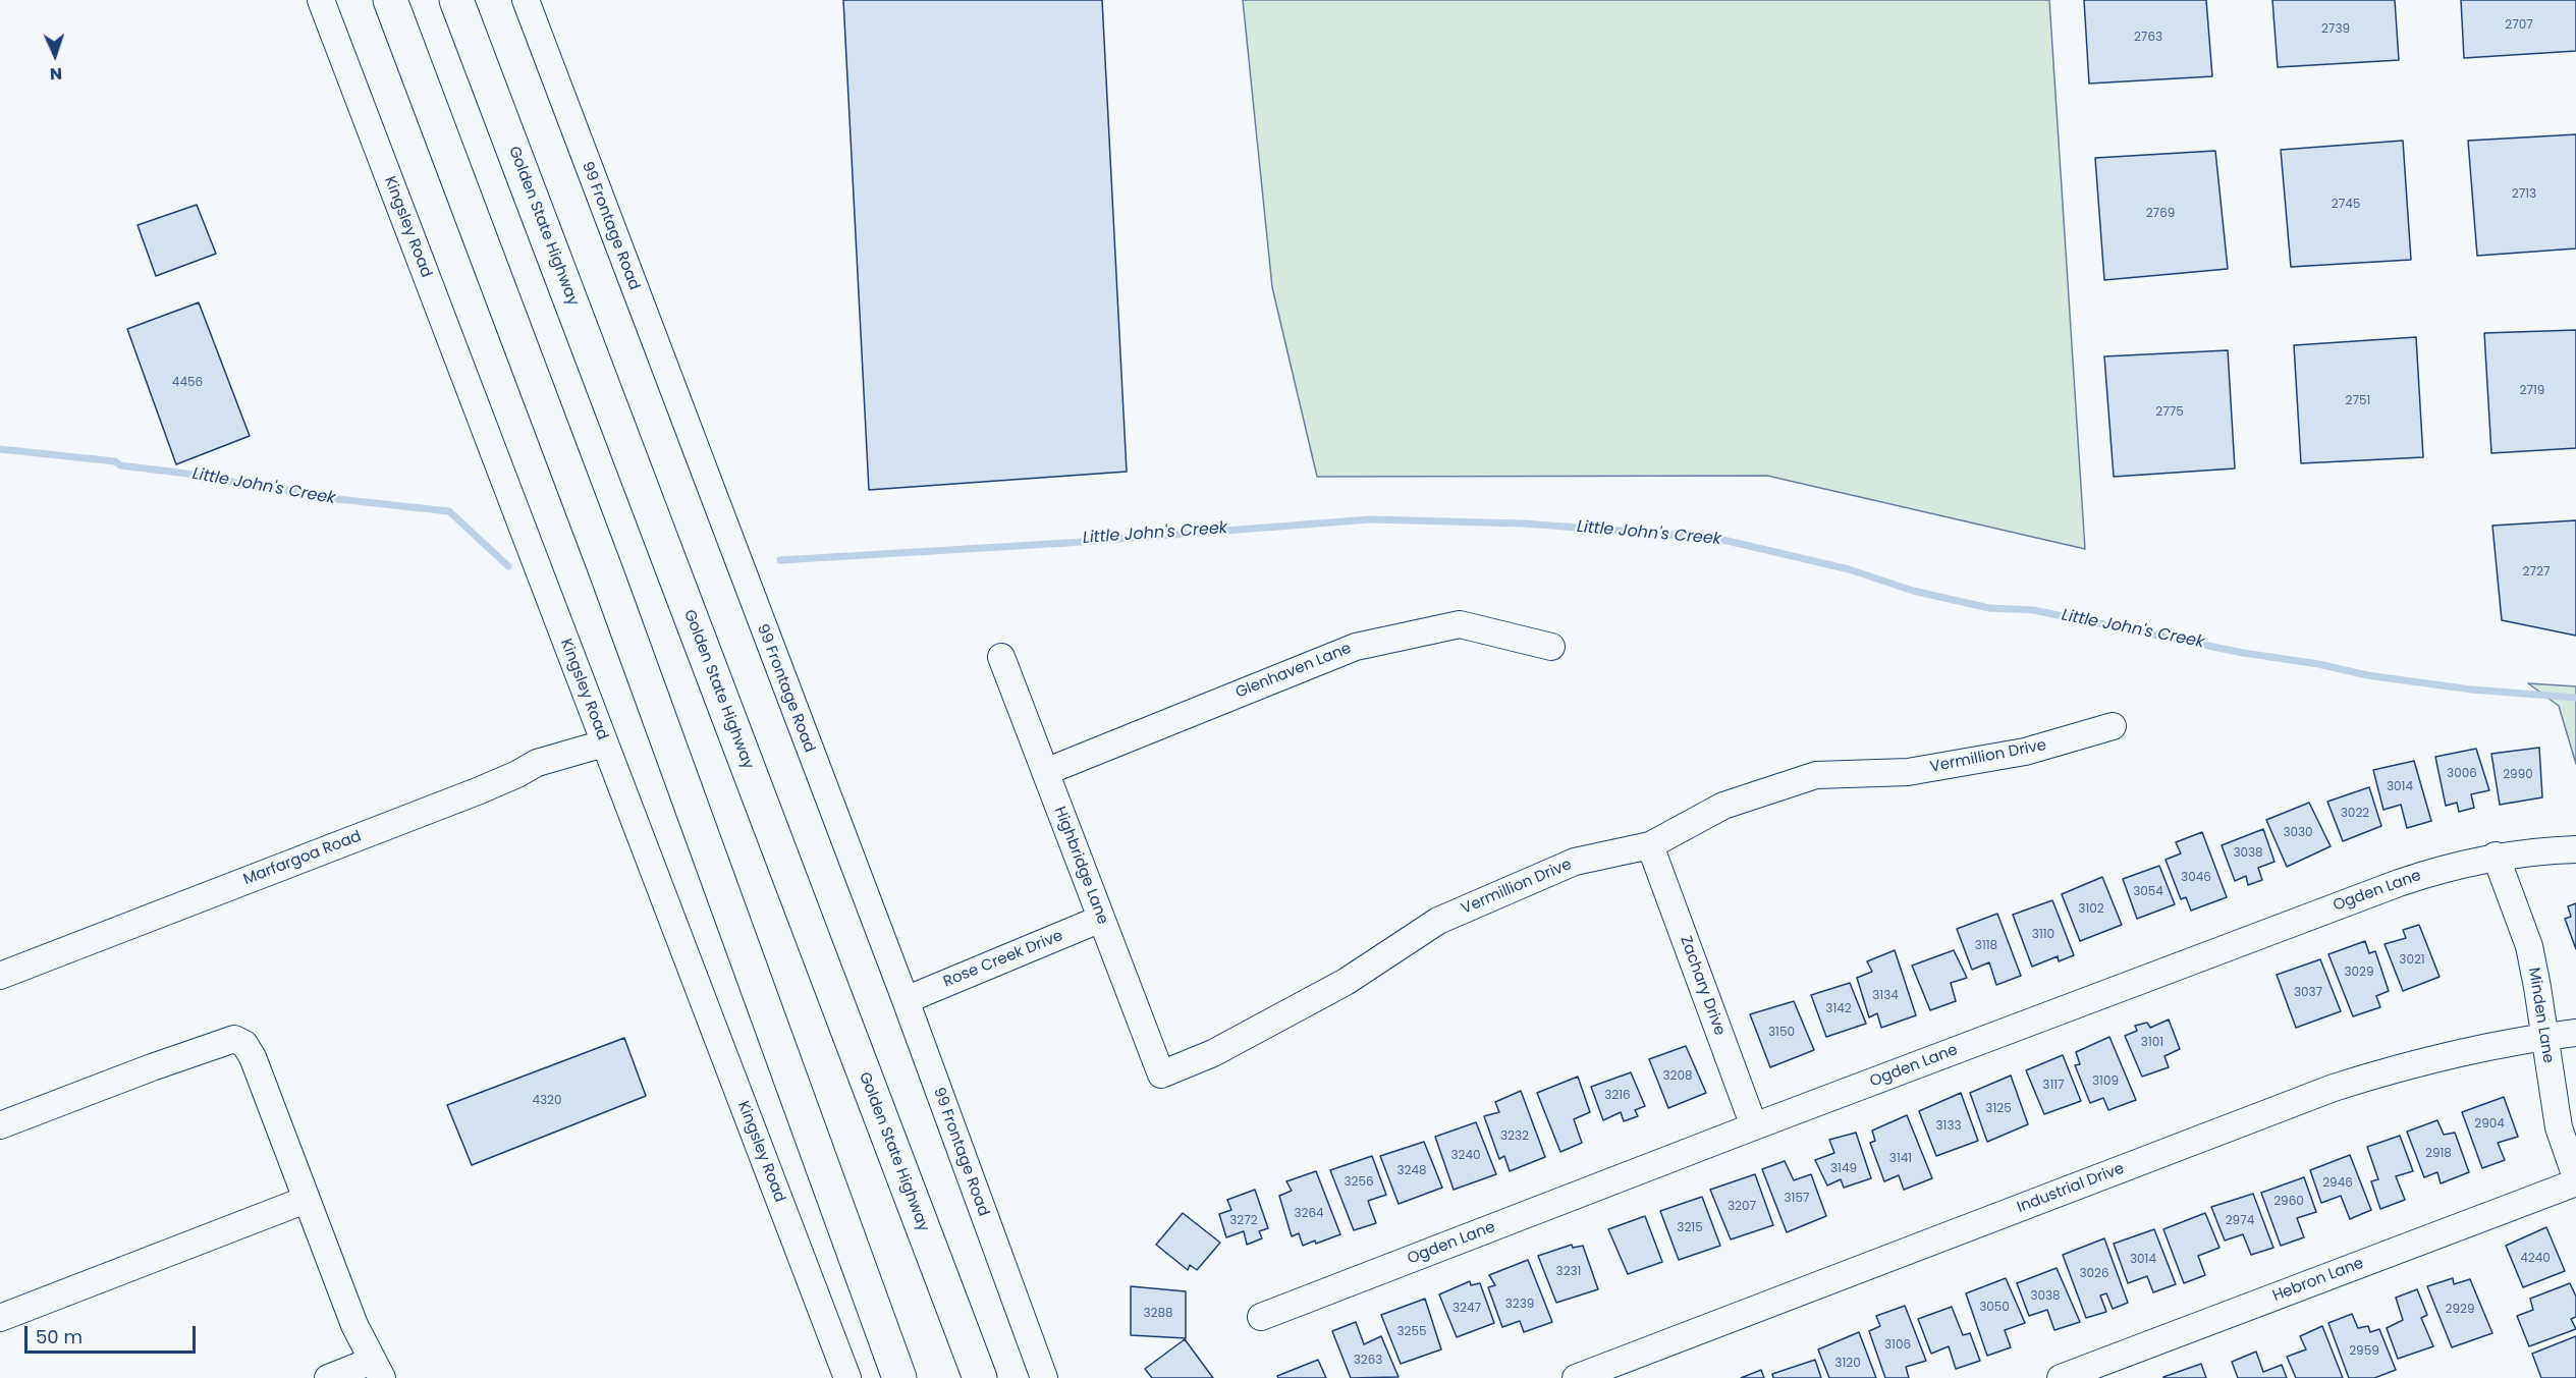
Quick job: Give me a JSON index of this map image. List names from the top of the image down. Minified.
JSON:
{"streets":{"highway":["Golden State Highway"],"street":["99 Frontage Road","Kingsley Road","Glenhaven Lane","Vermillion Drive","Marfargoa Road","Highbridge Lane","Ogden Lane","Rose Creek Drive","Zachary Drive","Minden Lane","Industrial Drive","Hebron Lane"]},"crossings":[["99 Frontage Road","Rose Creek Drive"],["Kingsley Road","Marfargoa Road"],["Glenhaven Lane","Highbridge Lane"],["Vermillion Drive","Highbridge Lane"],["Vermillion Drive","Zachary Drive"],["Highbridge Lane","Rose Creek Drive"],["Ogden Lane","Zachary Drive"],["Ogden Lane","Minden Lane"],["Minden Lane","Industrial Drive"]],"water":["Little John's Creek"],"house_numbers":["2707","2739","2763","2713","2745","2769","4456","2719","2751","2775","2727","3006","2990","3014","3022","3030","3038","3046","3054","3102","3110","3118","3021","3029","3037","3134","3142","3150","3101","3208","3109","3117","3216","4320","3125","2904","3133","3232","2918","3240","3141","3149","3248","3256","2946","3157","2960","3207","3264","3272","2974","3215","4240","3014","3231","3026","3038","3239","3050","3247","2929","3288","3255","3106","2959","3263","3120"],"scale_bar":"50 m","north":"bottom"}
